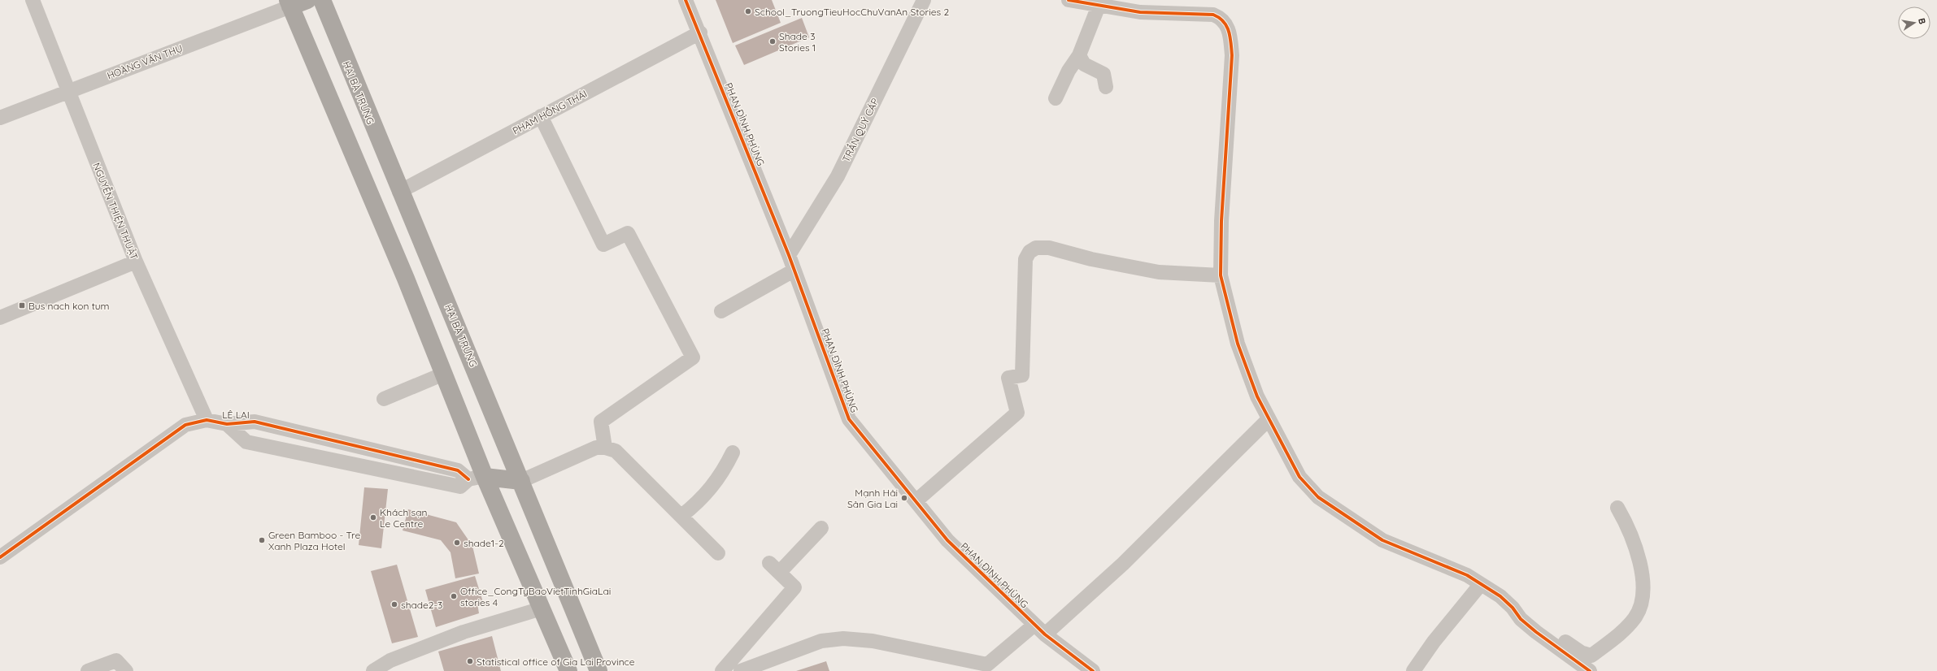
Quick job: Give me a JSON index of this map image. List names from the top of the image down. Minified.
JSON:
{"streets":{"main road":["HAI BÀ TRƯNG"],"street":["HOÀNG VĂN THỤ","PHẠM HỒNG THÁI","PHAN ĐÌNH PHÙNG","TRẦN QUÝ CÁP","NGUYỄN THIỆN THUẬT","LÊ LAI"]},"crossings":[["HOÀNG VĂN THỤ","NGUYỄN THIỆN THUẬT"],["HAI BÀ TRƯNG","PHẠM HỒNG THÁI"],["PHẠM HỒNG THÁI","PHAN ĐÌNH PHÙNG"],["PHAN ĐÌNH PHÙNG","TRẦN QUÝ CÁP"],["NGUYỄN THIỆN THUẬT","LÊ LAI"]],"places":{"other":["School_TruongTieuHocChuVanAn Stories 2","Shade 3 Stories 1","Mạnh Hải Sản Gia Lai","Khách sạn Le Centre","Green Bamboo - Tre Xanh Plaza Hotel","shade1-2","Office_CongTyBaoVietTinhGiaLai stories 4","shade2-3","Statistical office of Gia Lai Province"],"transit":["Bus nach kon tum"]},"north":"right"}
